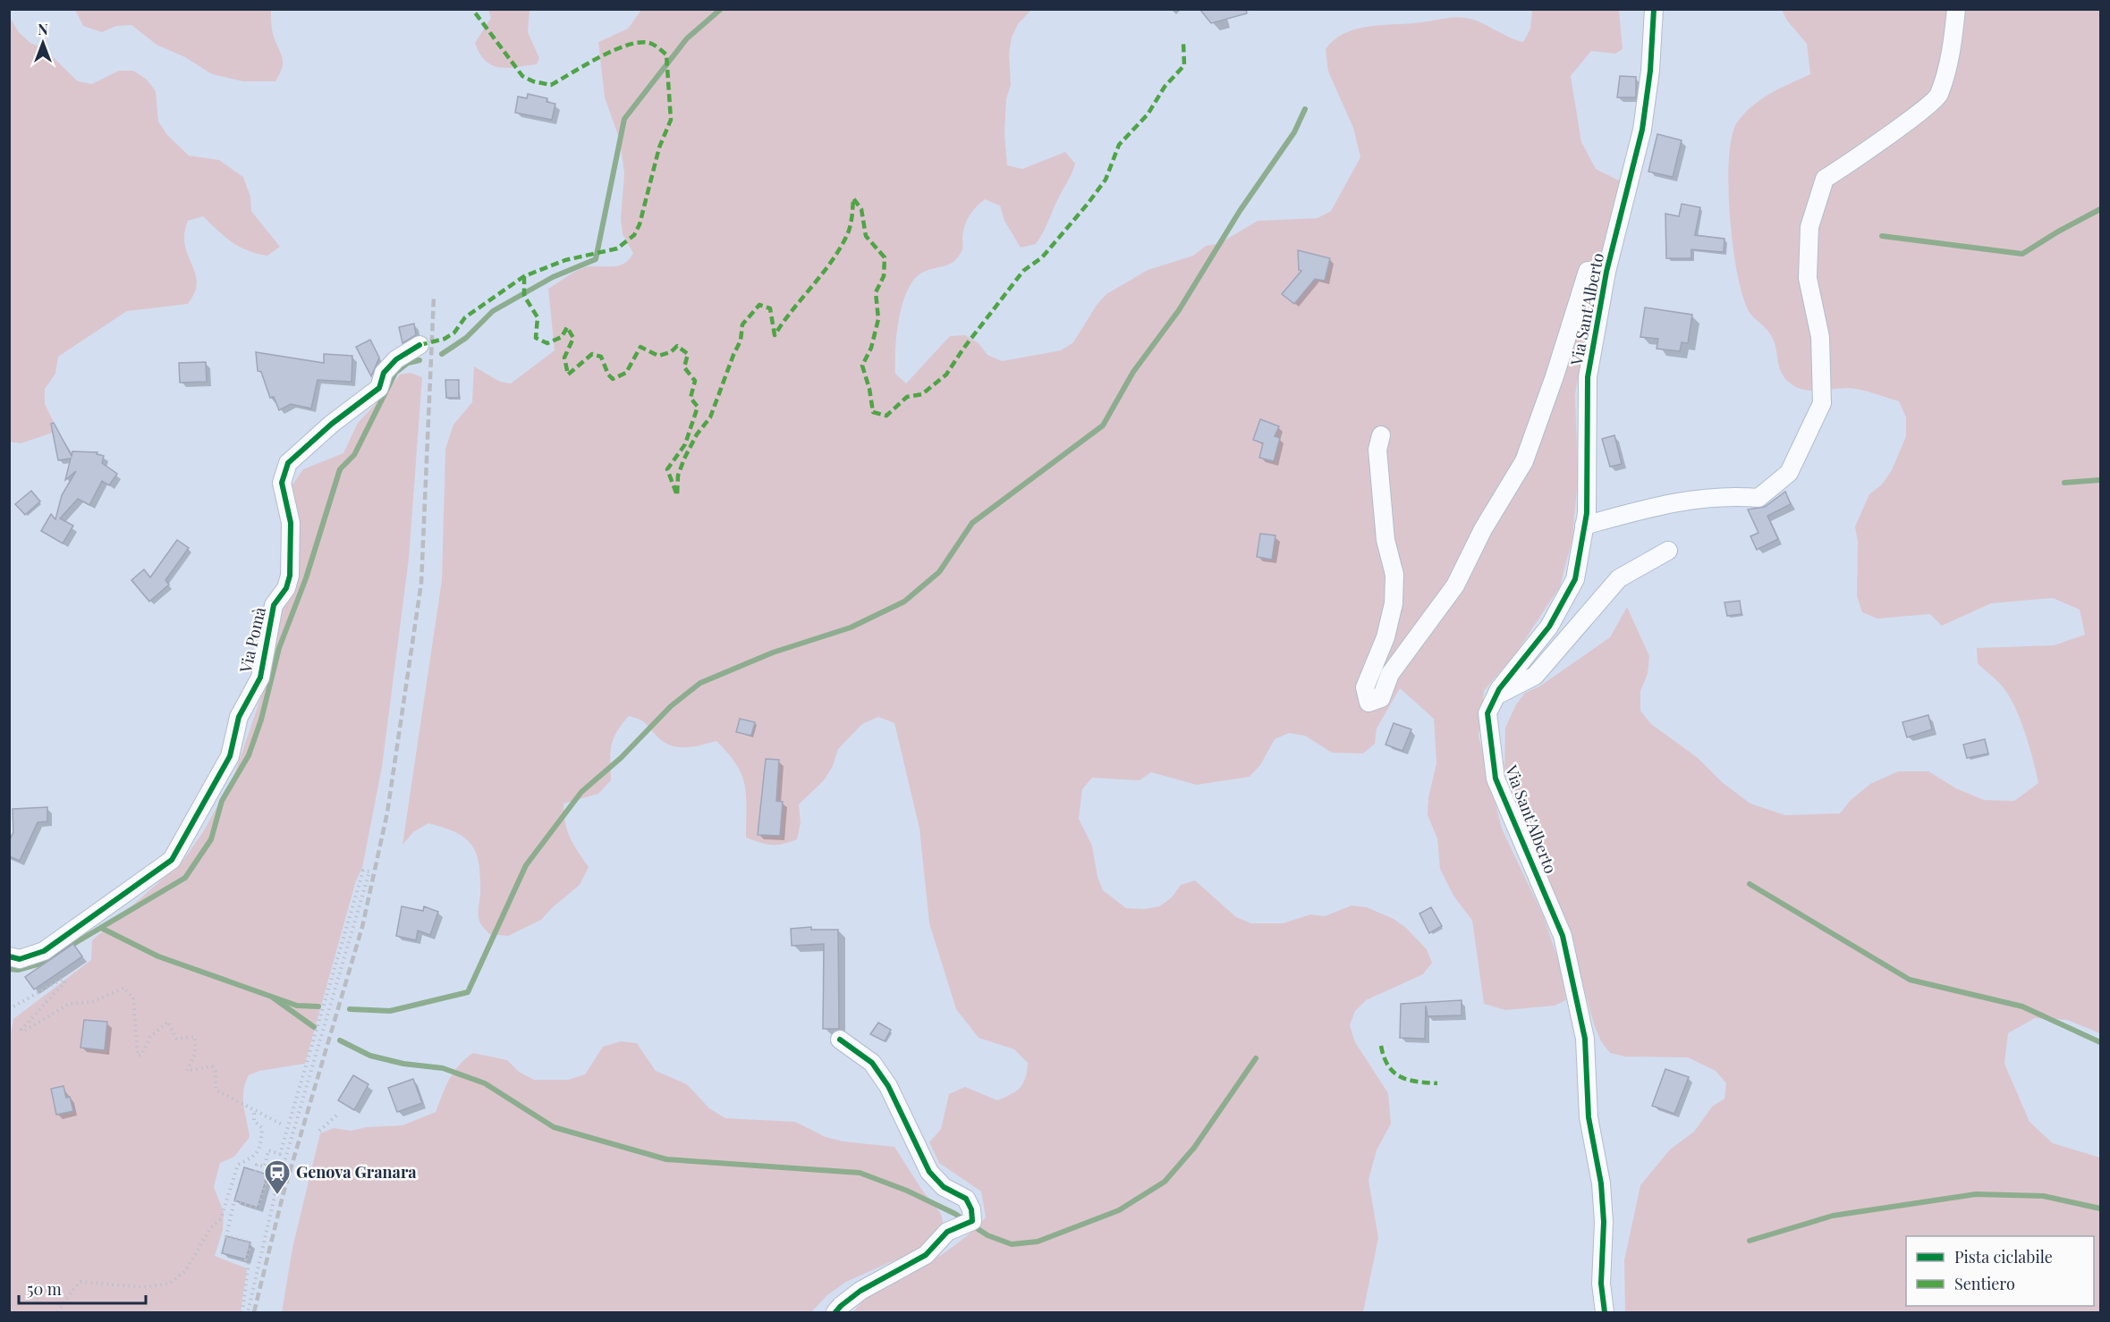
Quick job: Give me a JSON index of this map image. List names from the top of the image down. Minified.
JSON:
{"streets":{"street":["Via Sant'Alberto","Via Pomà"]},"places":{"station":["Genova Granara"]},"legend":["Pista ciclabile","Sentiero"],"scale_bar":"50 m","north":"top"}
